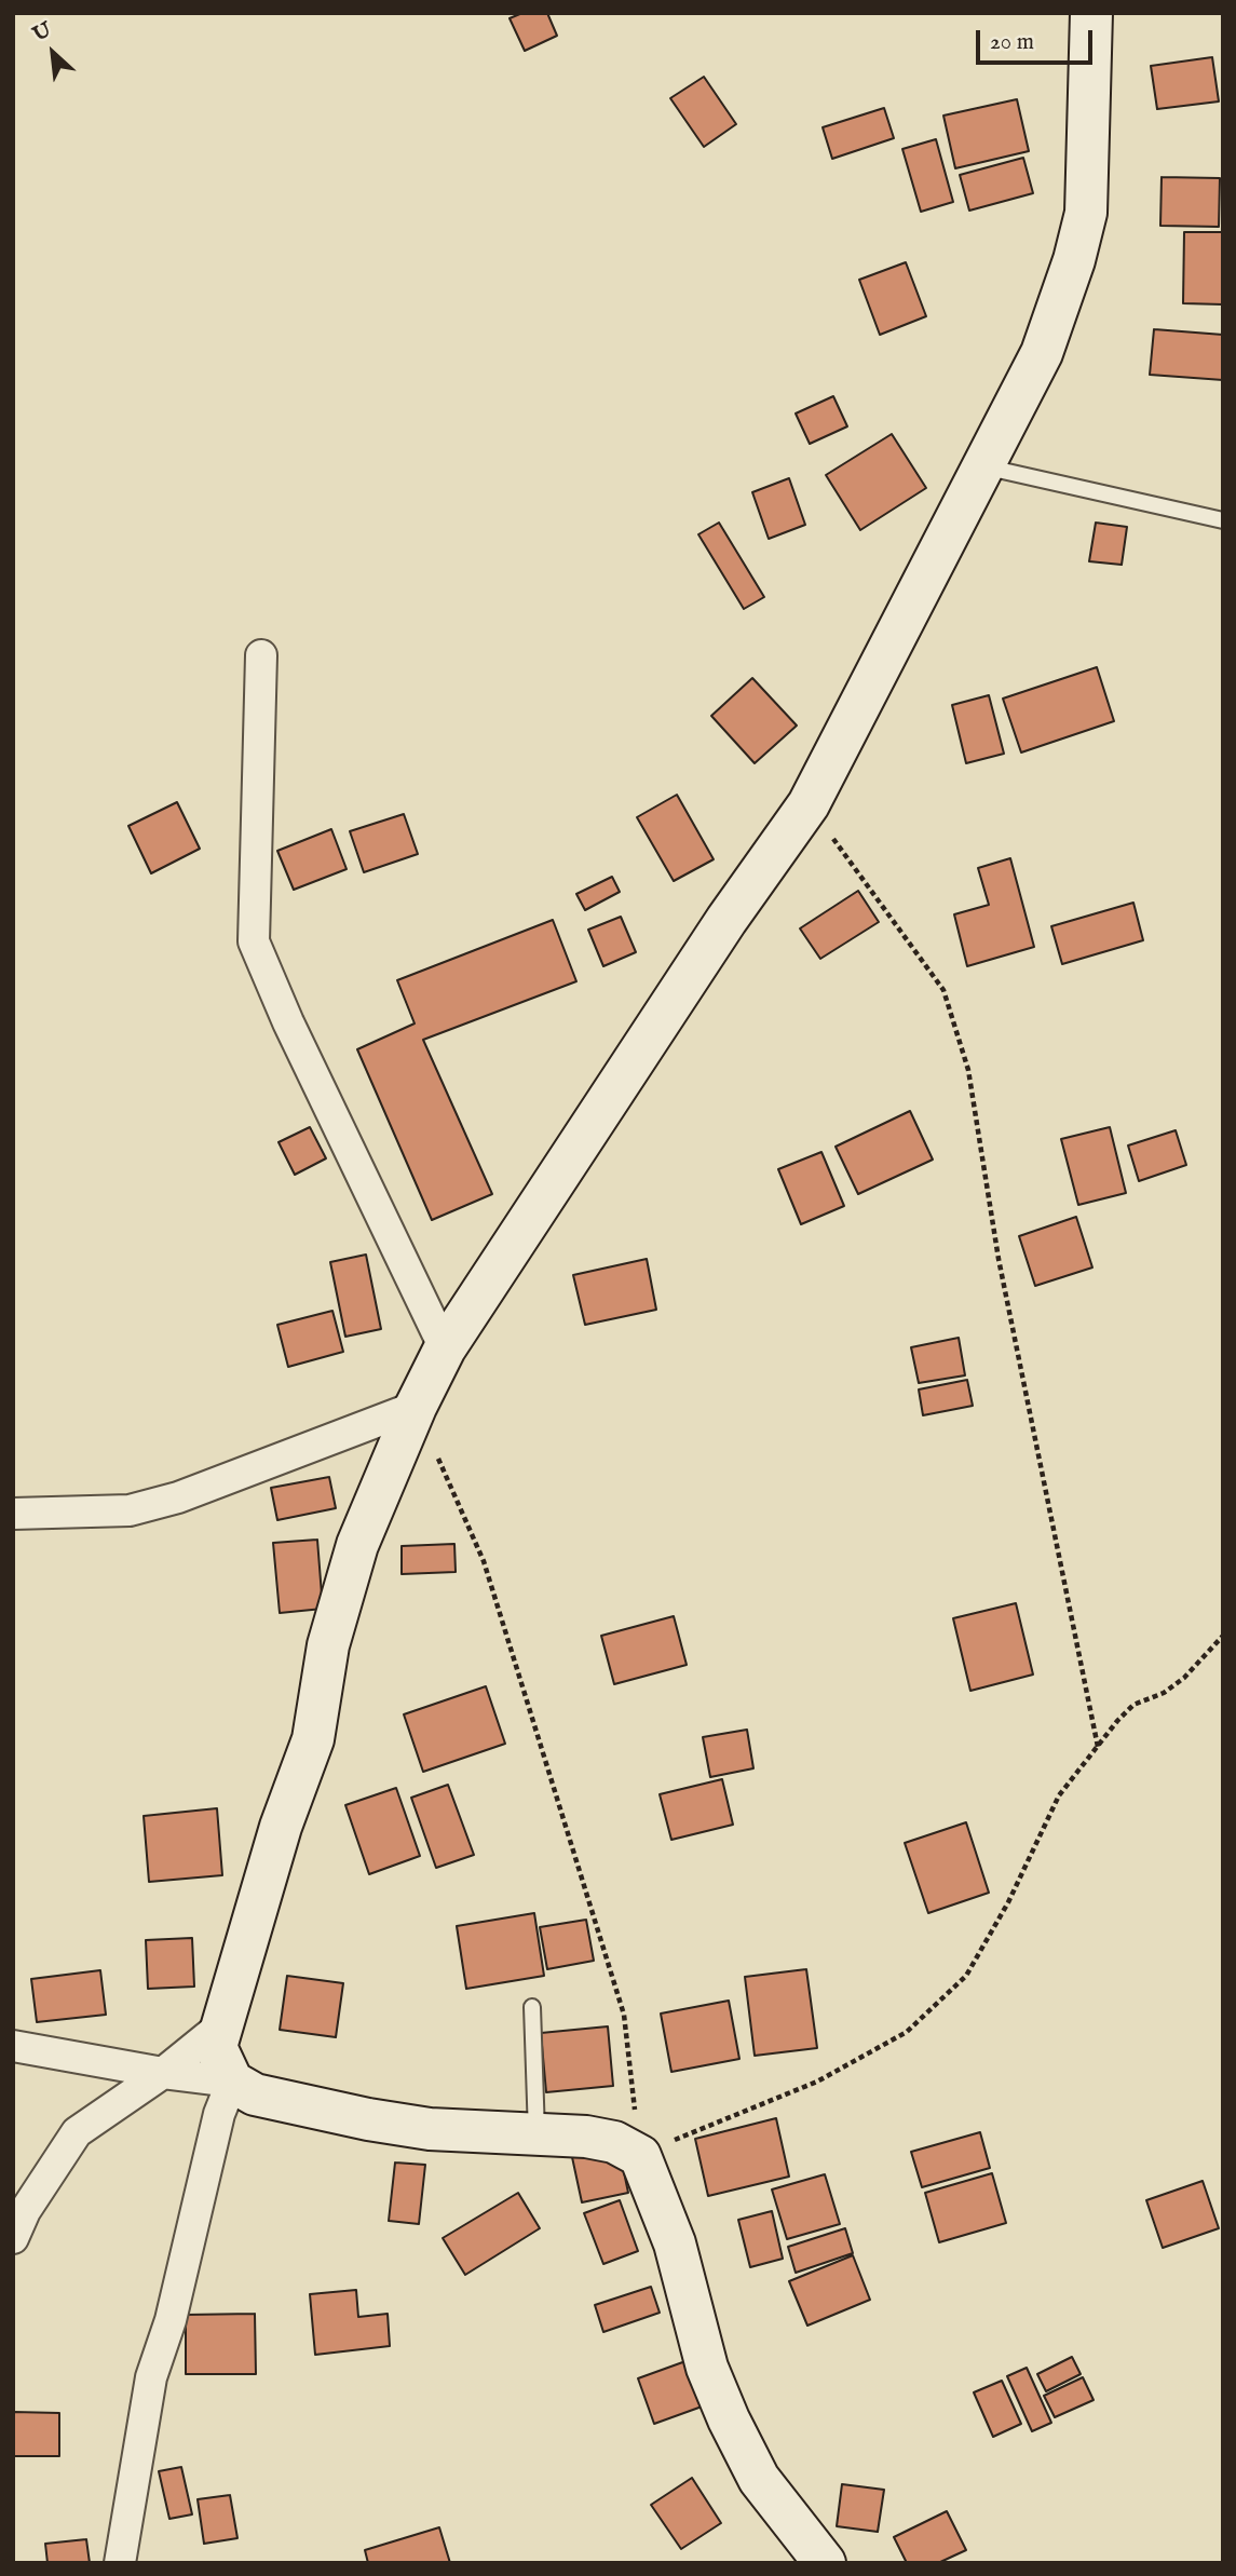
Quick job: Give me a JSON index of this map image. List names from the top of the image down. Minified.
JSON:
{"scale_bar":"20 m","north":"top left"}
